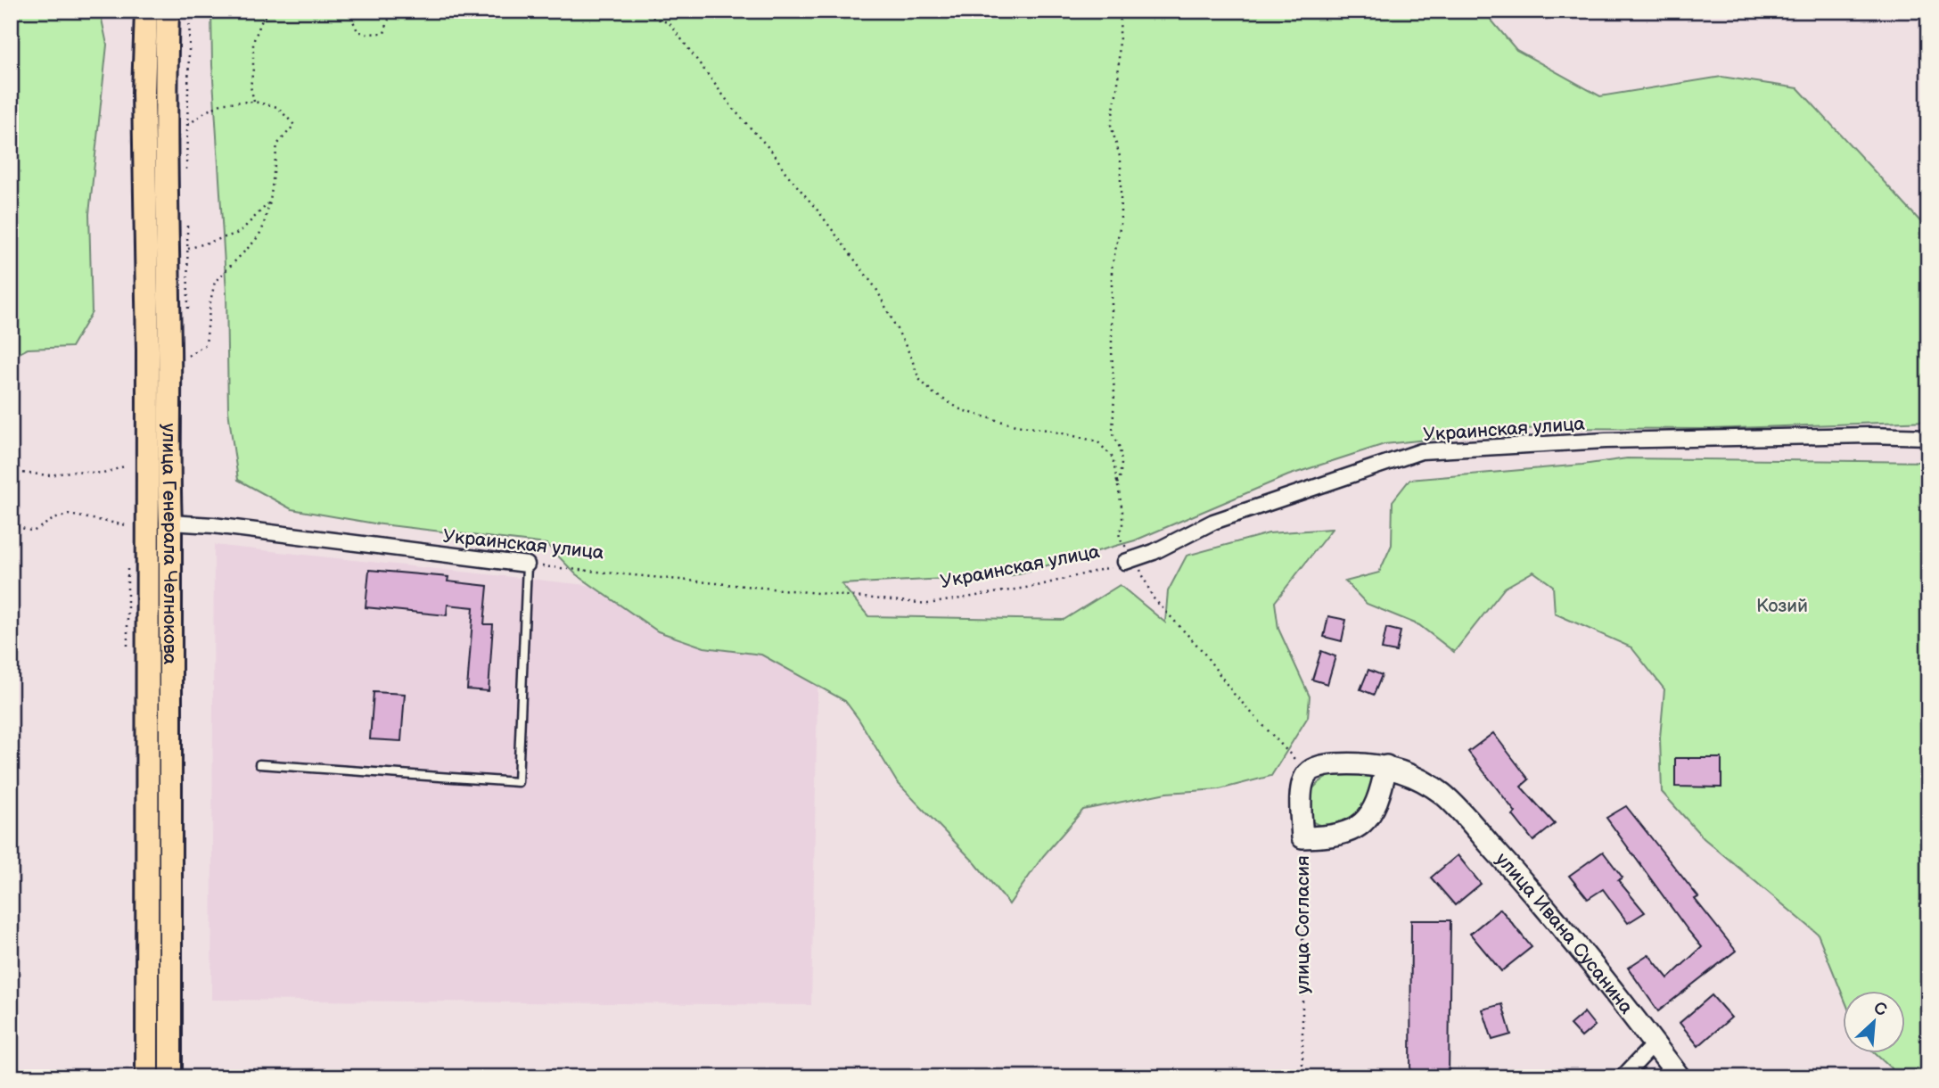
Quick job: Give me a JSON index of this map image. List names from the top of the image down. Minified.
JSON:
{"streets":{"main road":["улица Генерала Челнокова"],"street":["Украинская улица","улица Согласия","улица Ивана Сусанина"]},"crossings":[["Украинская улица","улица Генерала Челнокова"]],"parks":["Козий"],"north":"top right"}
